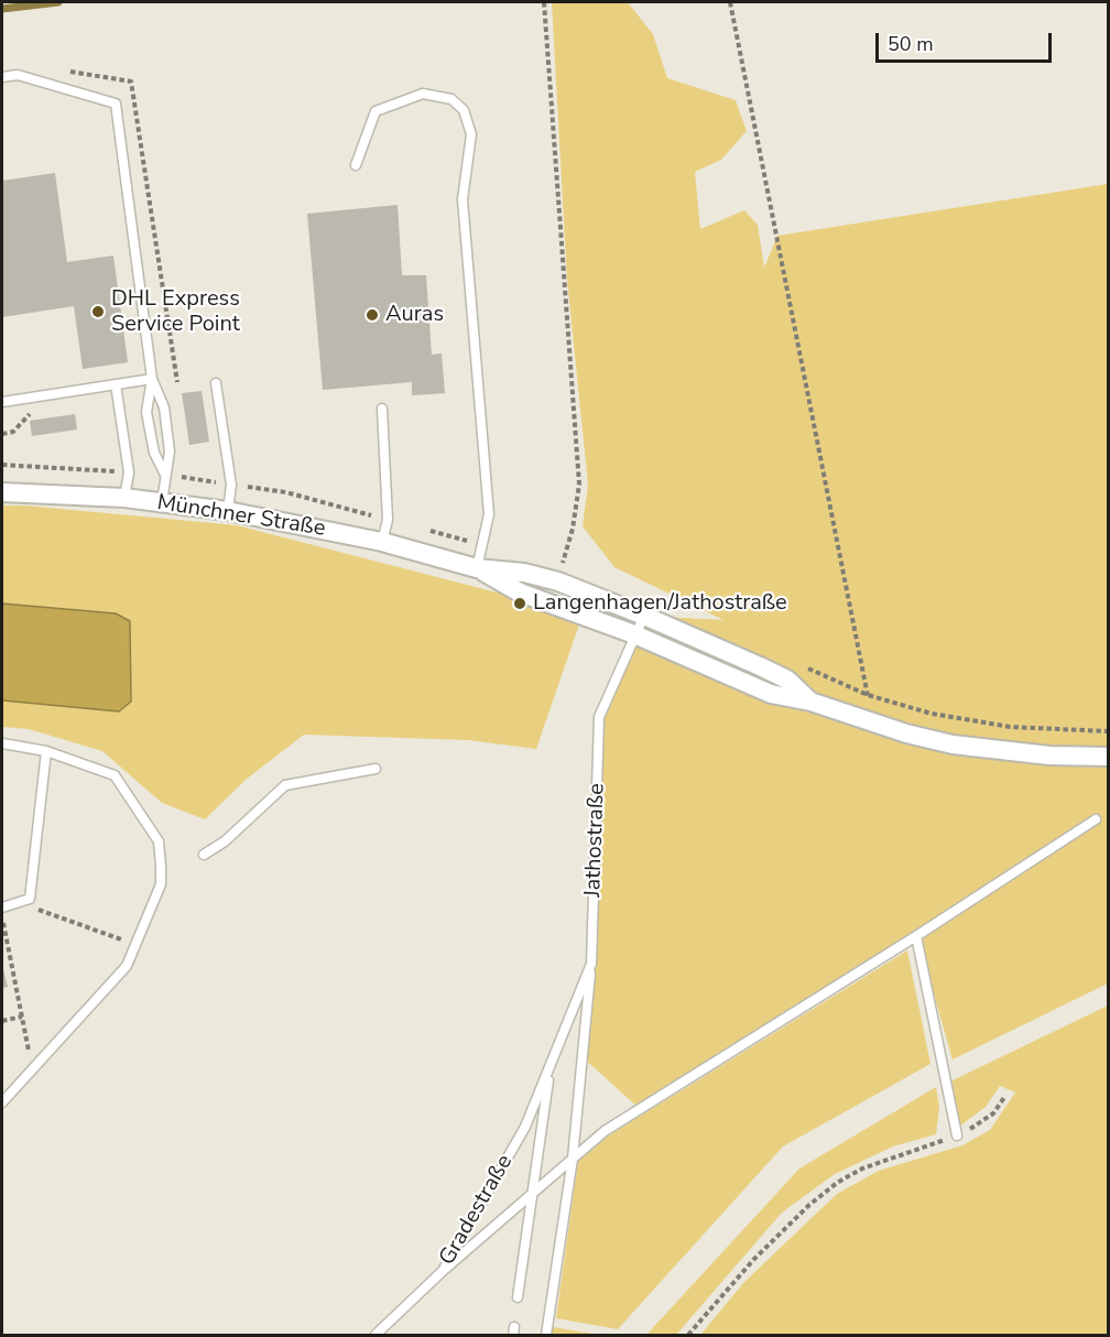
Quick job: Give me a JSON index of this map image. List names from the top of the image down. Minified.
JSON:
{"streets":{"street":["Münchner Straße"],"lane":["Jathostraße","Gradestraße"]},"crossings":[["Münchner Straße","Jathostraße"],["Jathostraße","Gradestraße"]],"places":["DHL Express Service Point","Auras","Langenhagen/Jathostraße"],"scale_bar":"50 m"}
